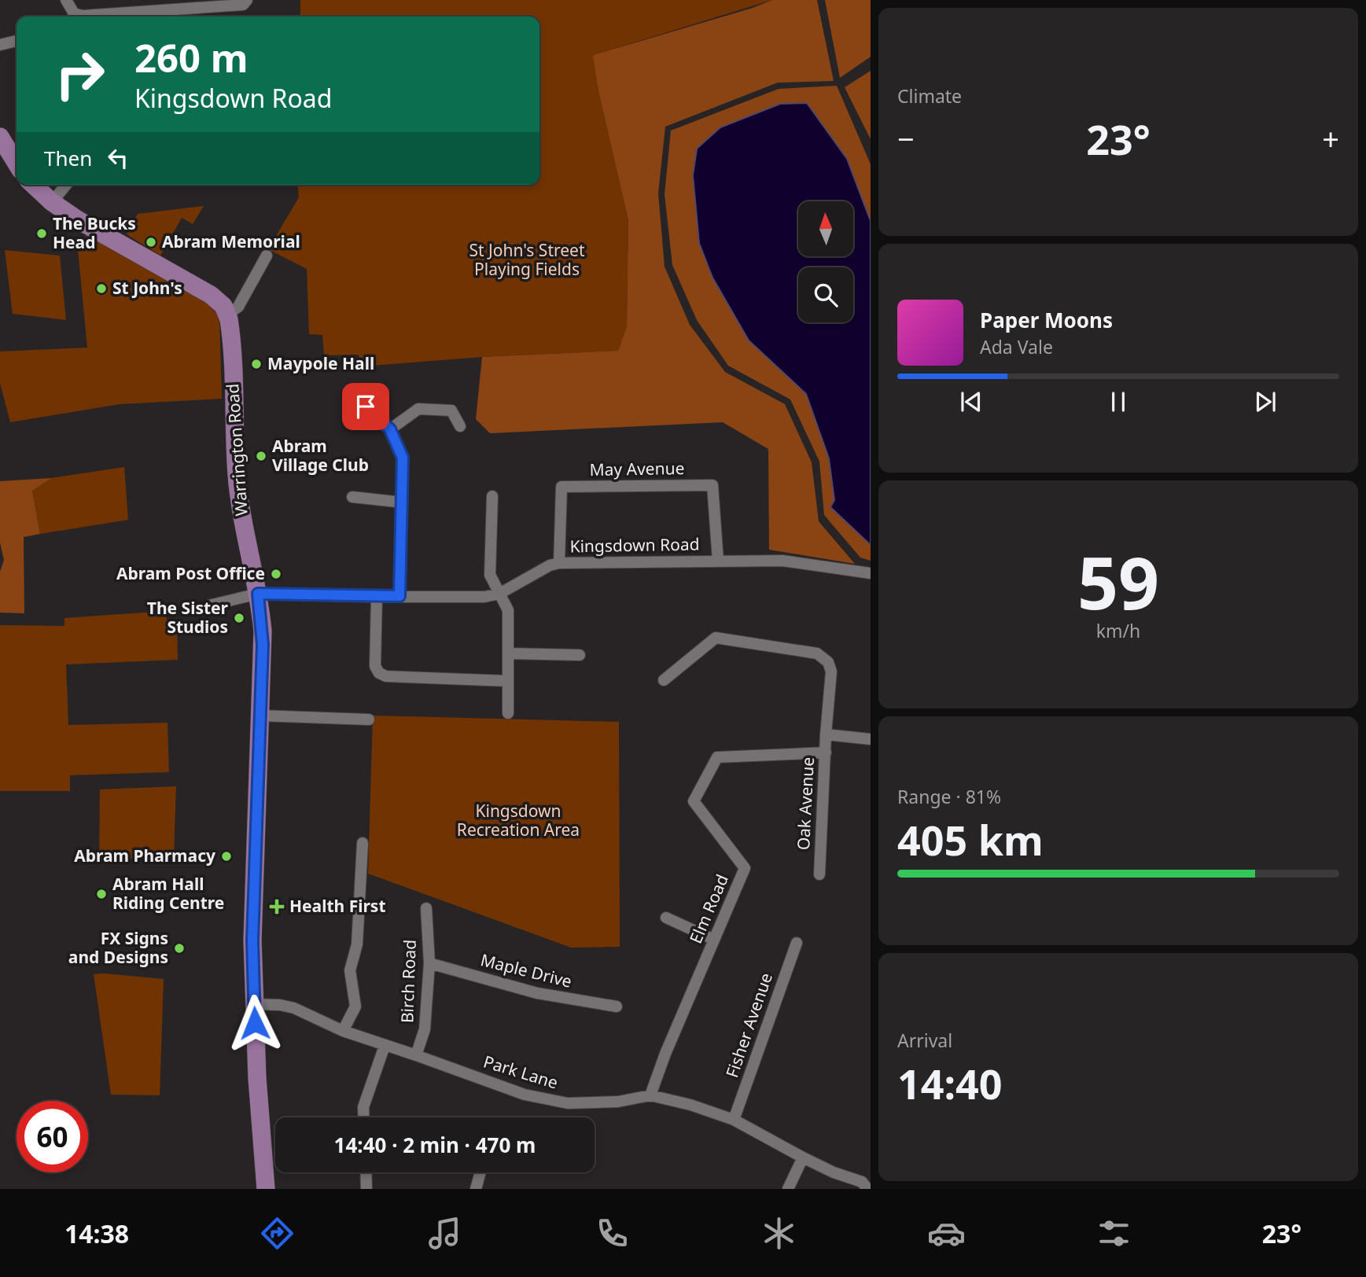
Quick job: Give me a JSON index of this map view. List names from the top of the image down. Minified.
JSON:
{"streets":{"main road":["Warrington Road"],"street":["May Avenue","Kingsdown Road","Oak Avenue","Elm Road","Maple Drive","Birch Road","Fisher Avenue","Park Lane"]},"crossings":[["Warrington Road","Kingsdown Road"],["Warrington Road","Park Lane"],["May Avenue","Kingsdown Road"],["Oak Avenue","Elm Road"],["Elm Road","Park Lane"],["Maple Drive","Birch Road"],["Birch Road","Park Lane"],["Fisher Avenue","Park Lane"]],"parks":["St John's Street Playing Fields","Kingsdown Recreation Area"],"places":{"other":["The Bucks Head","Abram Memorial","St John's","Maypole Hall","Abram Village Club","Abram Post Office","The Sister Studios","Abram Pharmacy","Abram Hall Riding Centre","FX Signs and Designs"],"health":["Health First"]},"north":"top","page":{"tile":["Climate",["59","km/h"],["Range · 81%","405 km"],["Arrival","14:40"]],"turn":["260 m","Kingsdown Road"],"heat":["−","23°","+"],"then":"Then","song":["Paper Moons","Ada Vale"],"limit":"60","trip":"14:40 · 2 min · 470 m","tabs":["14:38","23°"]}}
